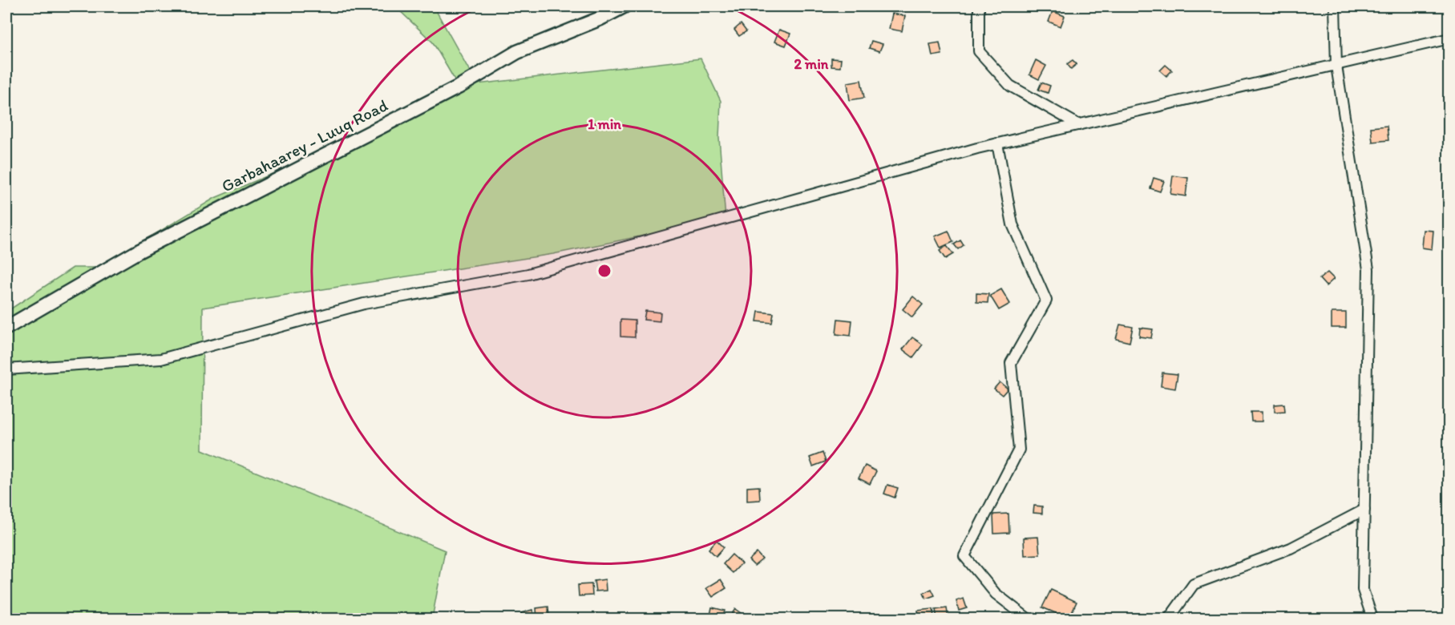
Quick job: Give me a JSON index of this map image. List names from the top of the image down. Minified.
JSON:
{"streets":{"street":["Garbahaarey - Luuq Road"]},"rings":["2 min","1 min"]}
